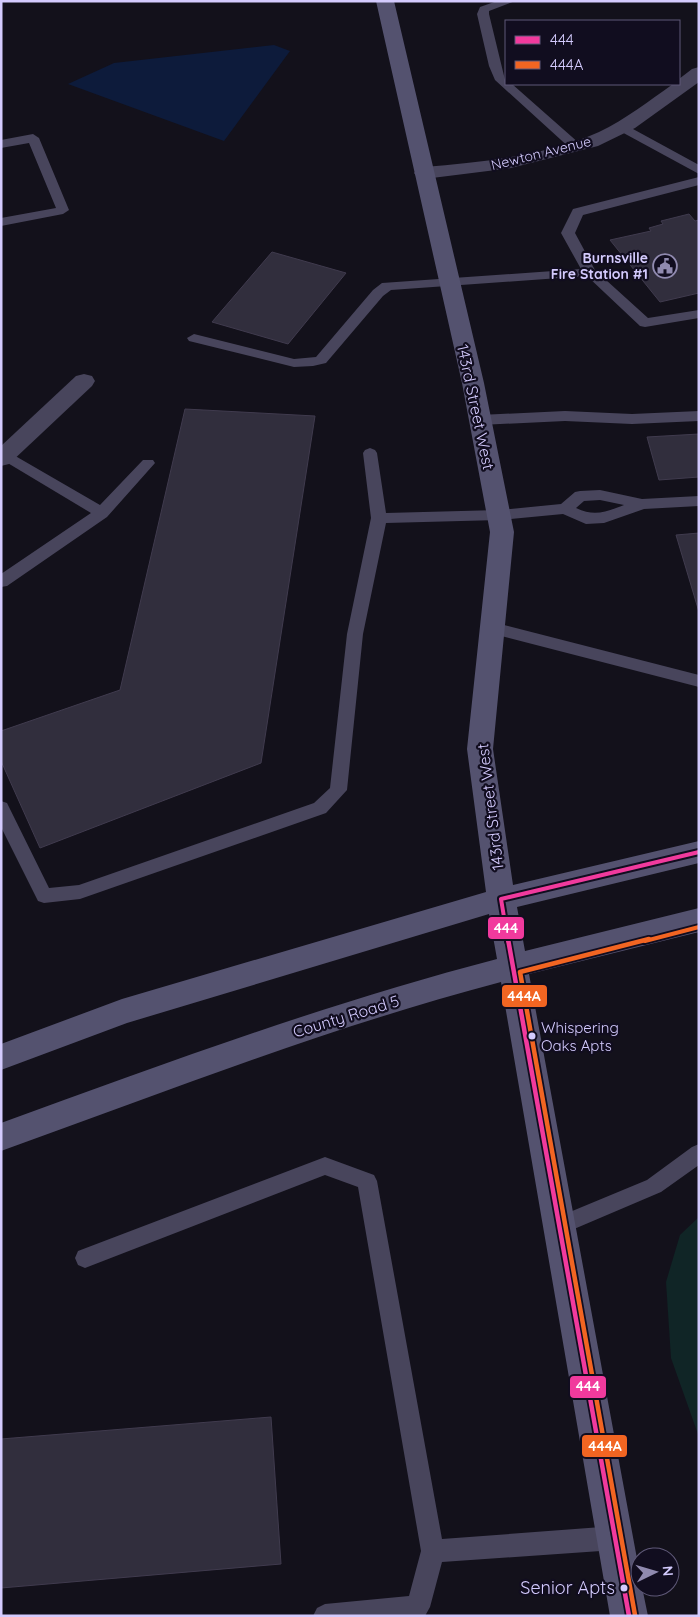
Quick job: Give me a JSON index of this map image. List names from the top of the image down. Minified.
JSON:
{"streets":{"street":["Newton Avenue","143rd Street West","County Road 5"]},"crossings":[["Newton Avenue","143rd Street West"],["143rd Street West","County Road 5"]],"places":{"public building":["Burnsville Fire Station #1"],"other":["Whispering Oaks Apts","Senior Apts"]},"lines":["transit line 444","transit line 444A"],"legend":["444","444A"],"north":"right"}
